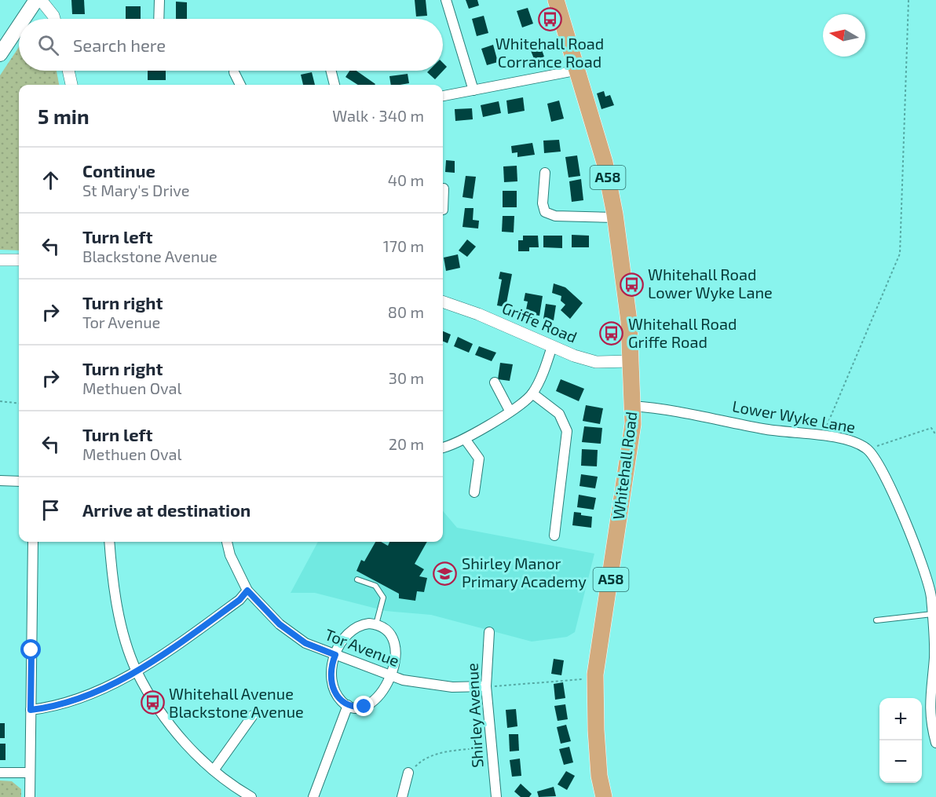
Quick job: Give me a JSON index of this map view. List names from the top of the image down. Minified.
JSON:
{"streets":{"highway":["A58","Whitehall Road"],"street":["Griffe Road","Lower Wyke Lane","Tor Avenue","Shirley Avenue"]},"crossings":[["Griffe Road","Whitehall Road"],["Lower Wyke Lane","Whitehall Road"],["Tor Avenue","Shirley Avenue"]],"places":{"bus stop":["Whitehall Road Corrance Road","Whitehall Road Lower Wyke Lane","Whitehall Road Griffe Road","Whitehall Avenue Blackstone Avenue"],"school or university":["Shirley Manor Primary Academy"]},"north":"left","page":{"search":"Search here","heading":["5 min","Walk · 340 m"],"list":[["Continue","St Mary's Drive","40 m"],["Turn left","Blackstone Avenue","170 m"],["Turn right","Tor Avenue","80 m"],["Turn right","Methuen Oval","30 m"],["Turn left","Methuen Oval","20 m"],"Arrive at destination"],"map_buttons":["+","−"]}}
